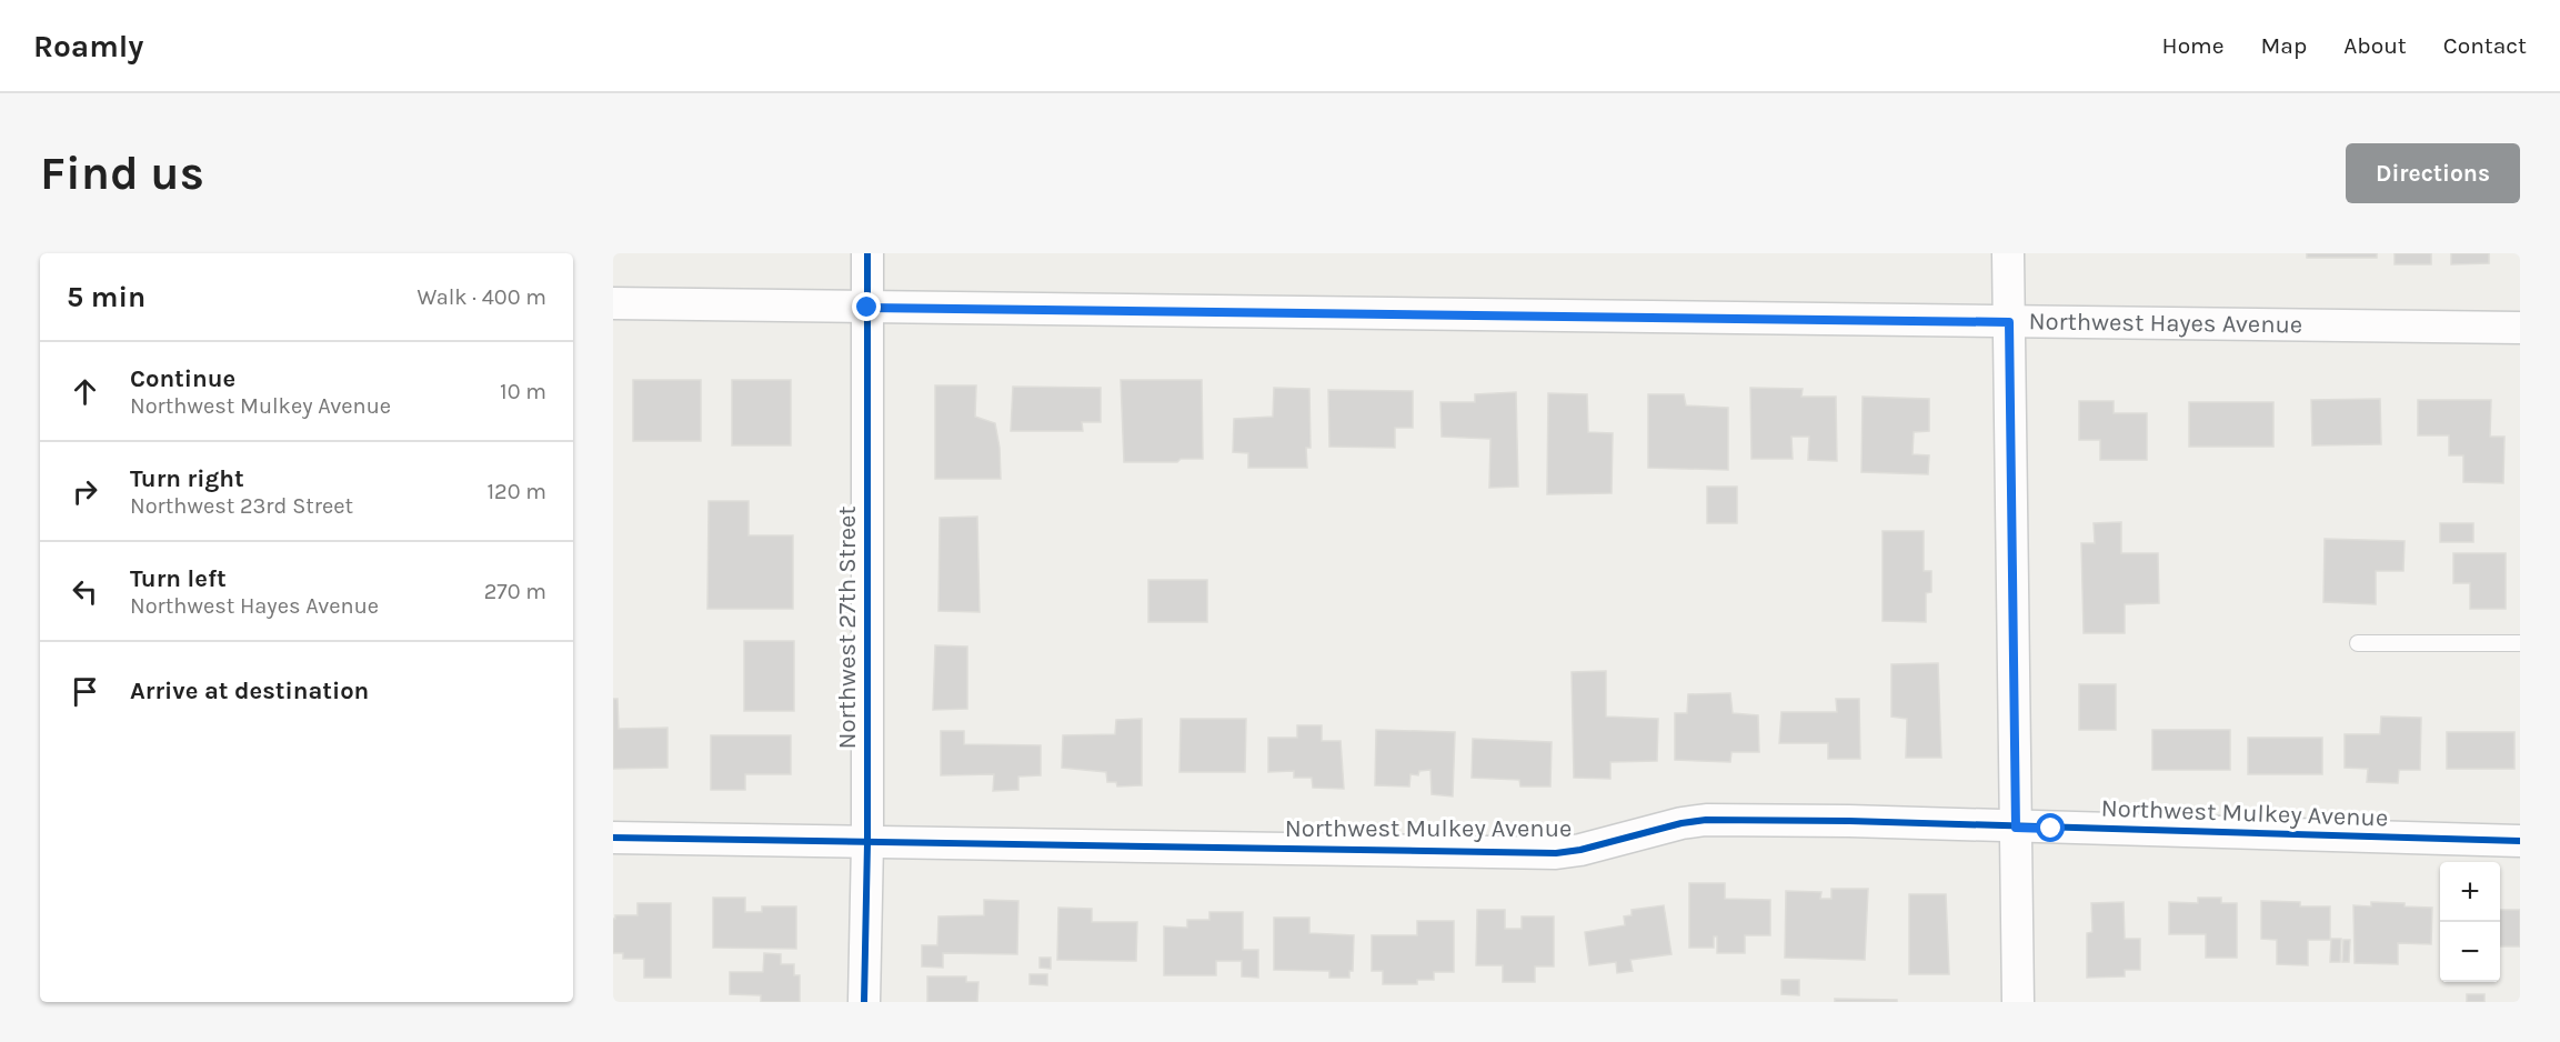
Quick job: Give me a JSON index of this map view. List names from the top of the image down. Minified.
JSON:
{"streets":{"street":["Northwest Hayes Avenue","Northwest 27th Street","Northwest Mulkey Avenue"]},"crossings":[["Northwest Hayes Avenue","Northwest 27th Street"],["Northwest 27th Street","Northwest Mulkey Avenue"]],"page":{"header":"Roamly","nav":["Home","Map","About","Contact"],"buttons":"Directions","title":"Find us","heading":["5 min","Walk · 400 m"],"list":[["Continue","Northwest Mulkey Avenue","10 m"],["Turn right","Northwest 23rd Street","120 m"],["Turn left","Northwest Hayes Avenue","270 m"],"Arrive at destination"],"map_buttons":["+","−"]}}
